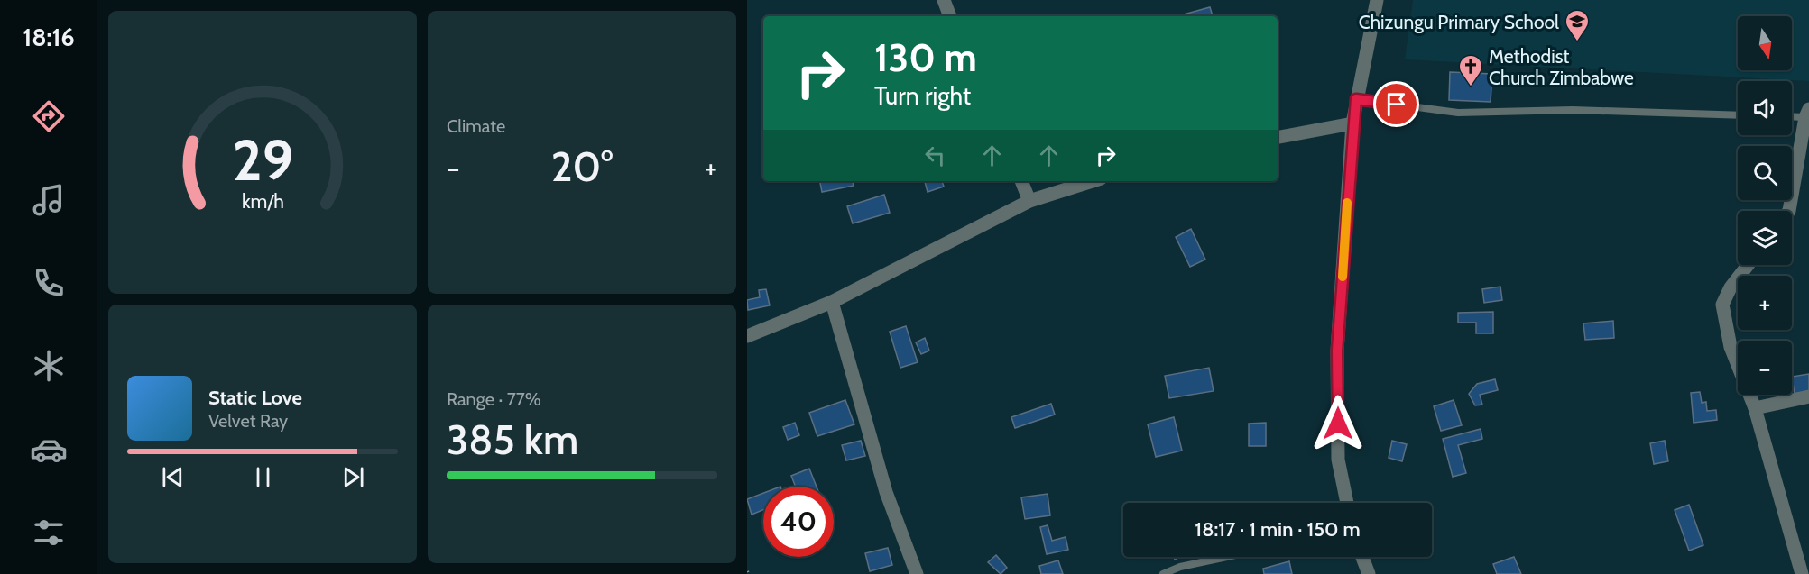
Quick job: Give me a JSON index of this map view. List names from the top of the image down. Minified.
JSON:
{"places":{"school or university":["Chizungu Primary School"],"church":["Methodist Church Zimbabwe"]},"north":"bottom","page":{"tabs":"18:16","tile":["Climate",["Range · 77%","385 km"]],"map_buttons":["+","−"],"turn":["130 m","Turn right"],"heat":["−","20°","+"],"song":["Static Love","Velvet Ray"],"limit":"40","trip":"18:17 · 1 min · 150 m","gauge":["29","km/h"]}}
